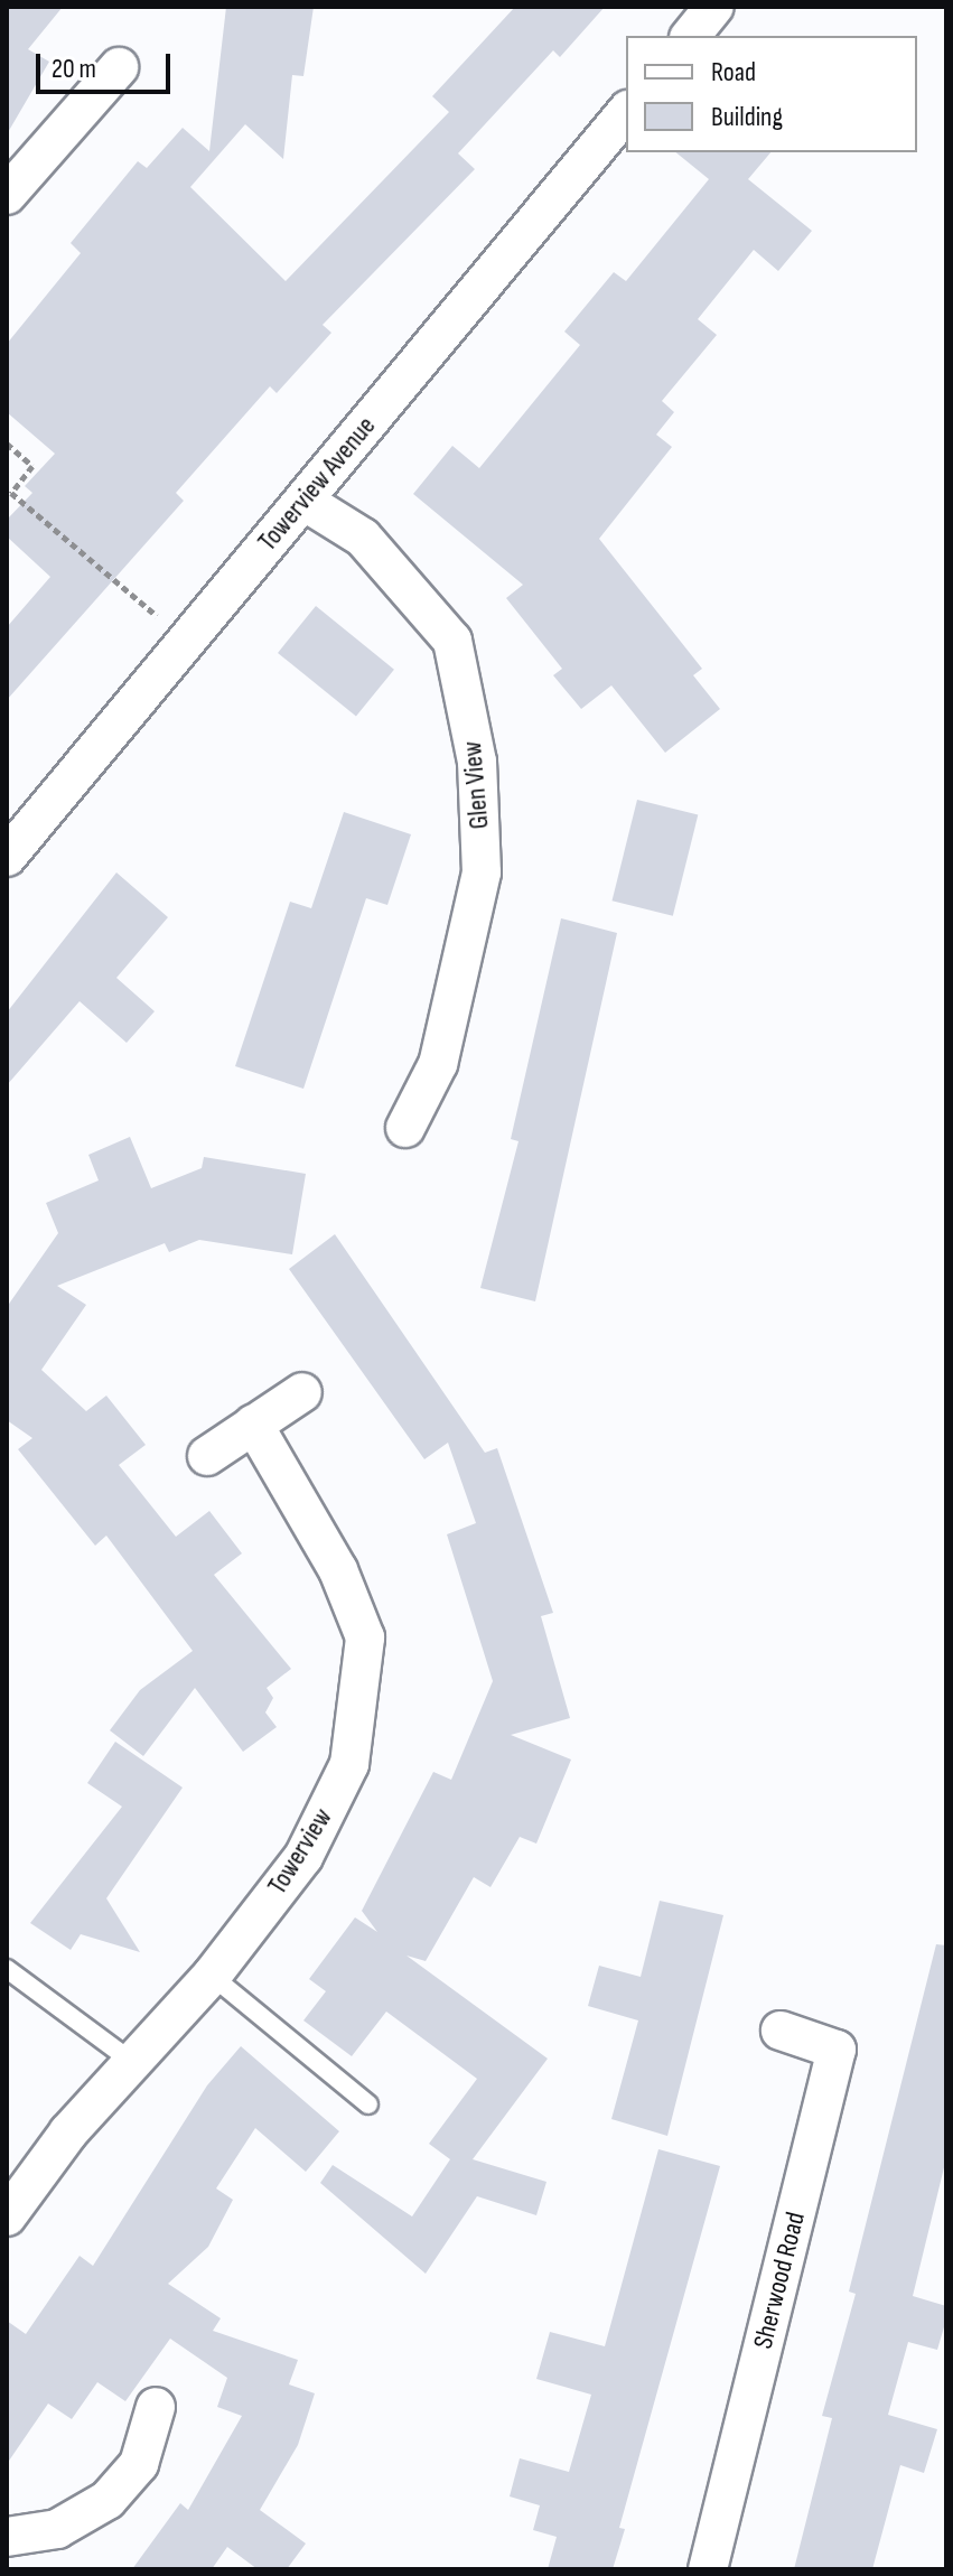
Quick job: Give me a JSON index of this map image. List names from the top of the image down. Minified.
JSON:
{"streets":{"street":["Towerview Avenue","Glen View","Towerview","Sherwood Road"]},"crossings":[["Towerview Avenue","Glen View"]],"legend":["Road","Building"],"scale_bar":"20 m"}
